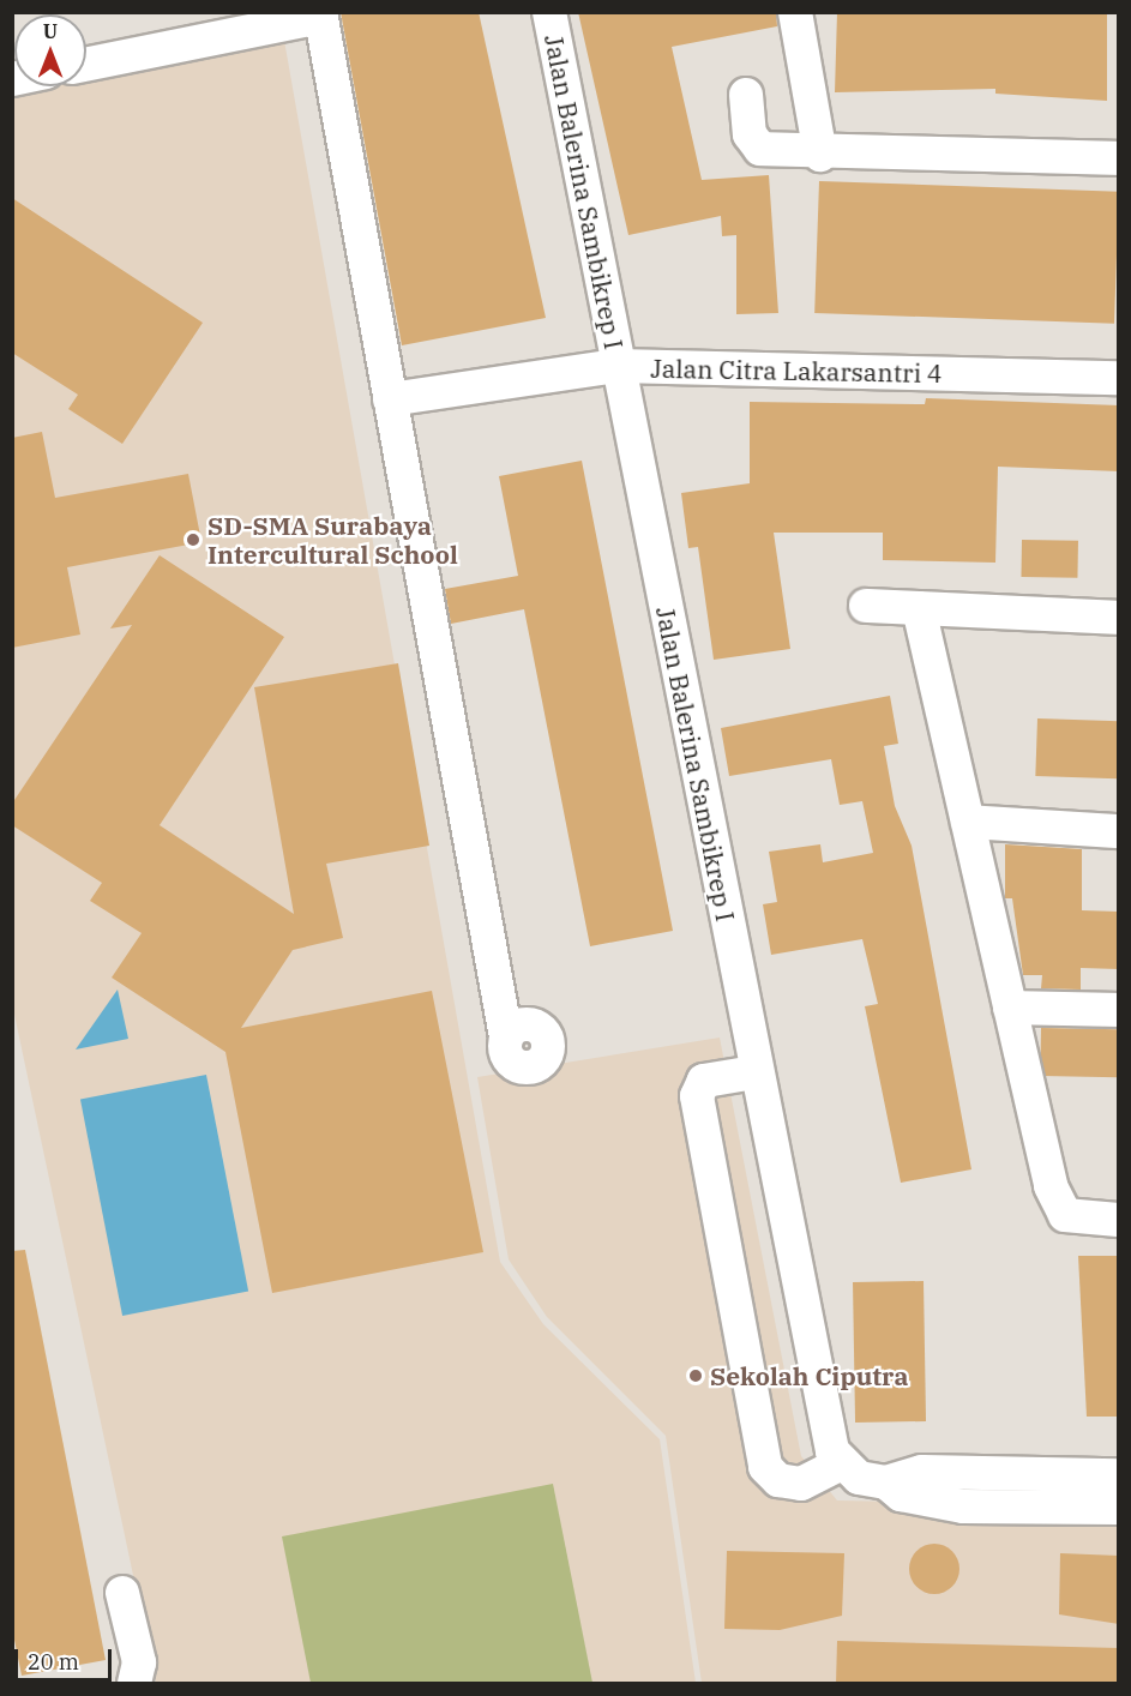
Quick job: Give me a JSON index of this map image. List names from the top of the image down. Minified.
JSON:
{"streets":{"street":["Jalan Balerina Sambikrep I","Jalan Citra Lakarsantri 4"]},"crossings":[["Jalan Balerina Sambikrep I","Jalan Citra Lakarsantri 4"]],"places":["SD-SMA Surabaya Intercultural School","Sekolah Ciputra"],"scale_bar":"20 m","north":"top"}
